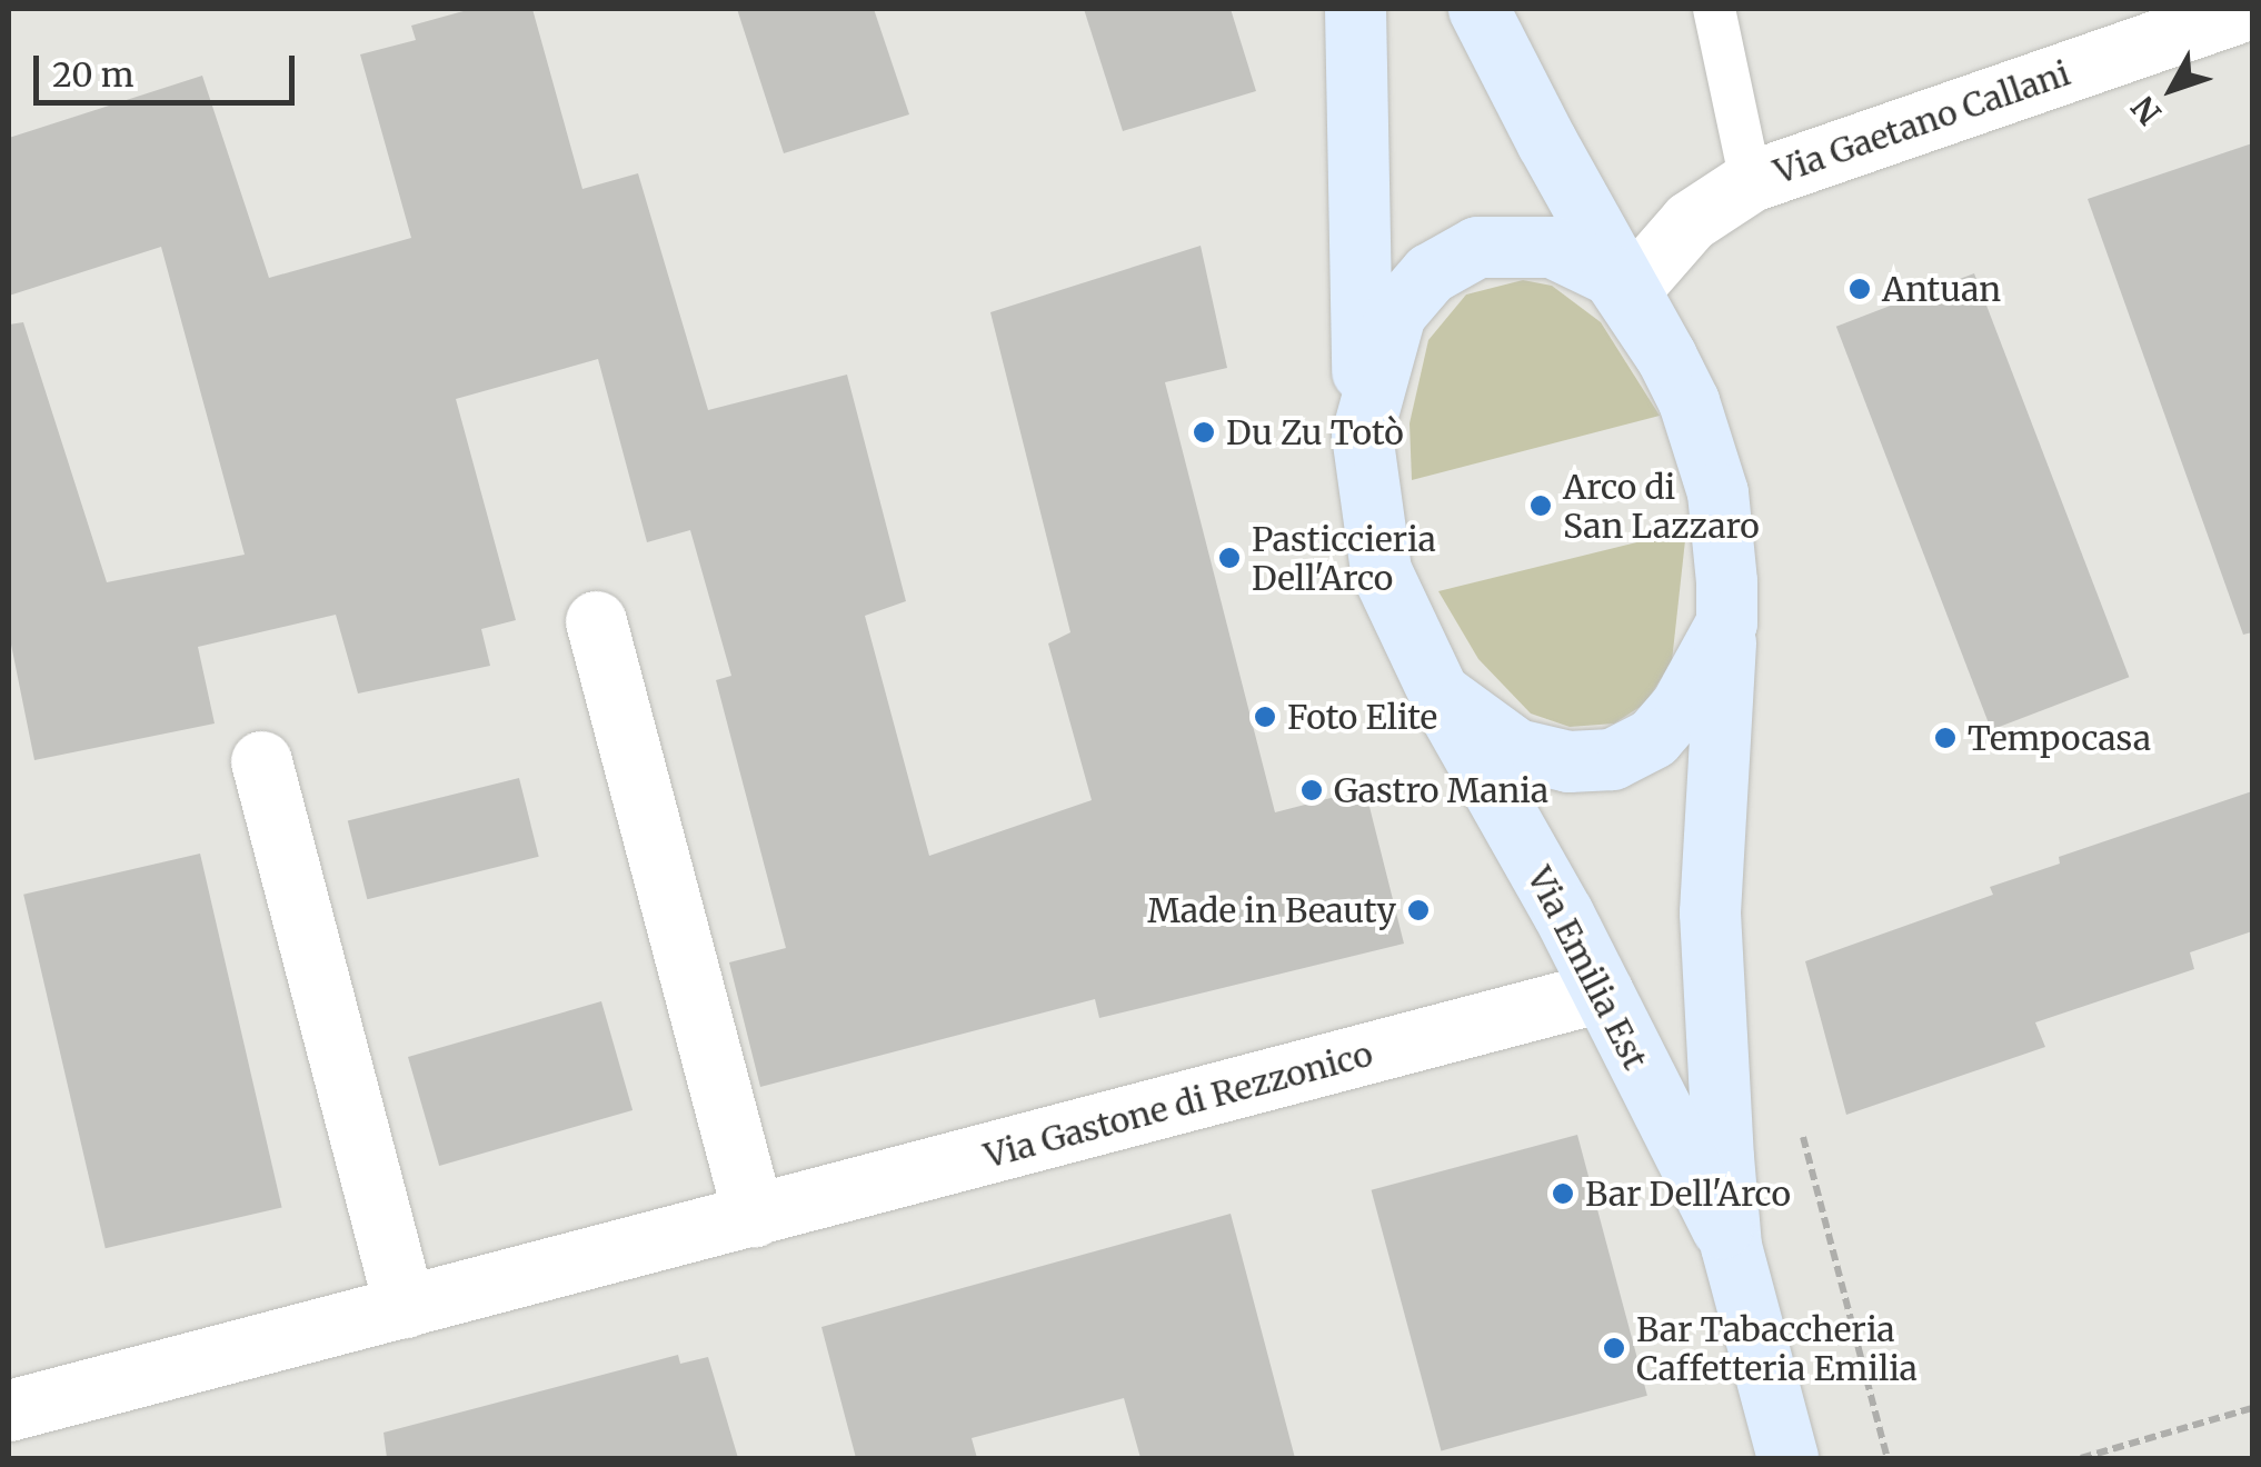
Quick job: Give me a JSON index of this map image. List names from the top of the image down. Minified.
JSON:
{"streets":{"main road":["Via Emilia Est"],"street":["Via Gaetano Callani","Via Gastone di Rezzonico"]},"crossings":[["Via Gaetano Callani","Via Emilia Est"],["Via Emilia Est","Via Gastone di Rezzonico"]],"places":["Antuan","Du Zu Totò","Arco di San Lazzaro","Pasticcieria Dell'Arco","Foto Elite","Tempocasa","Gastro Mania","Made in Beauty","Bar Dell'Arco","Bar Tabaccheria Caffetteria Emilia"],"scale_bar":"20 m","north":"bottom left"}
